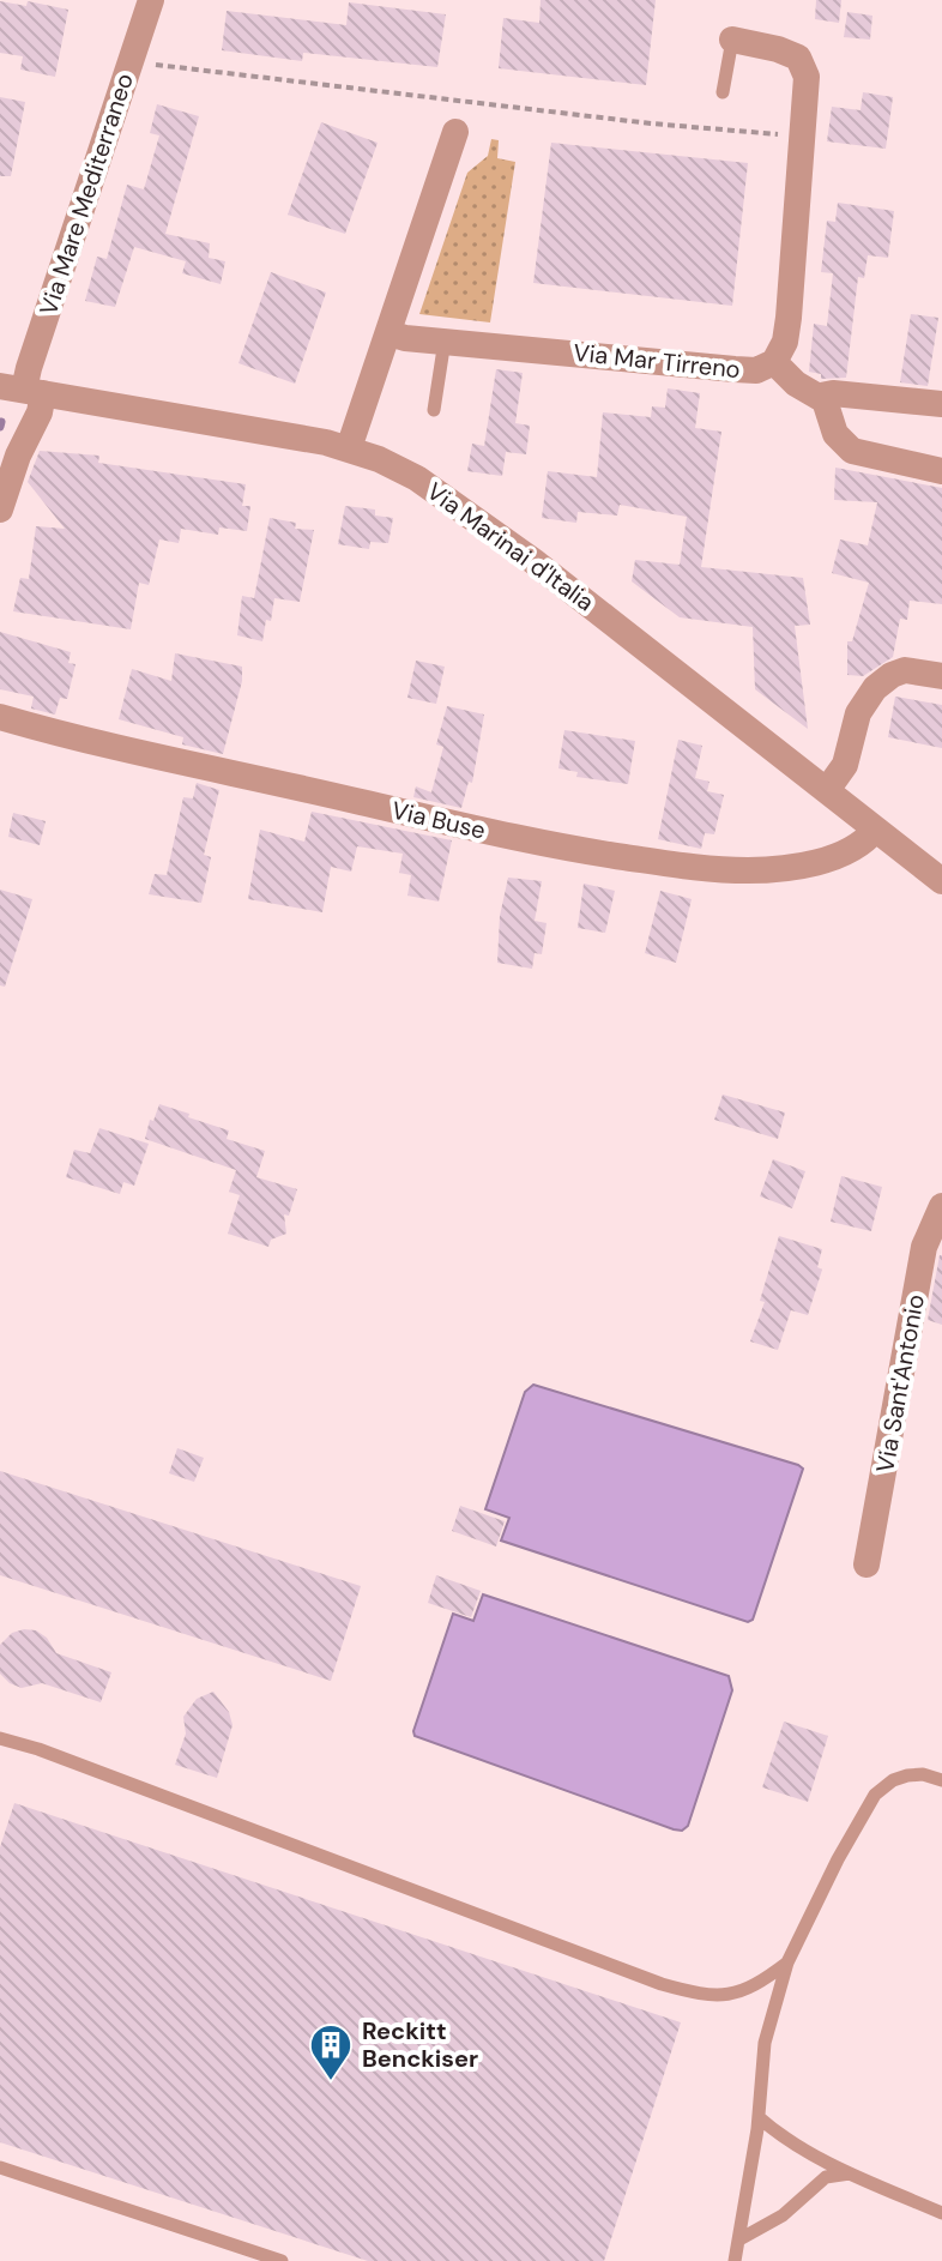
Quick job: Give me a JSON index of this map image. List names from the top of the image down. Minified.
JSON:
{"streets":{"street":["Via Mare Mediterraneo","Via Mar Tirreno","Via Marinai d'Italia","Via Buse","Via Sant'Antonio"]},"crossings":[["Via Mare Mediterraneo","Via Marinai d'Italia"],["Via Marinai d'Italia","Via Buse"]],"places":{"building":["Reckitt Benckiser"]}}
